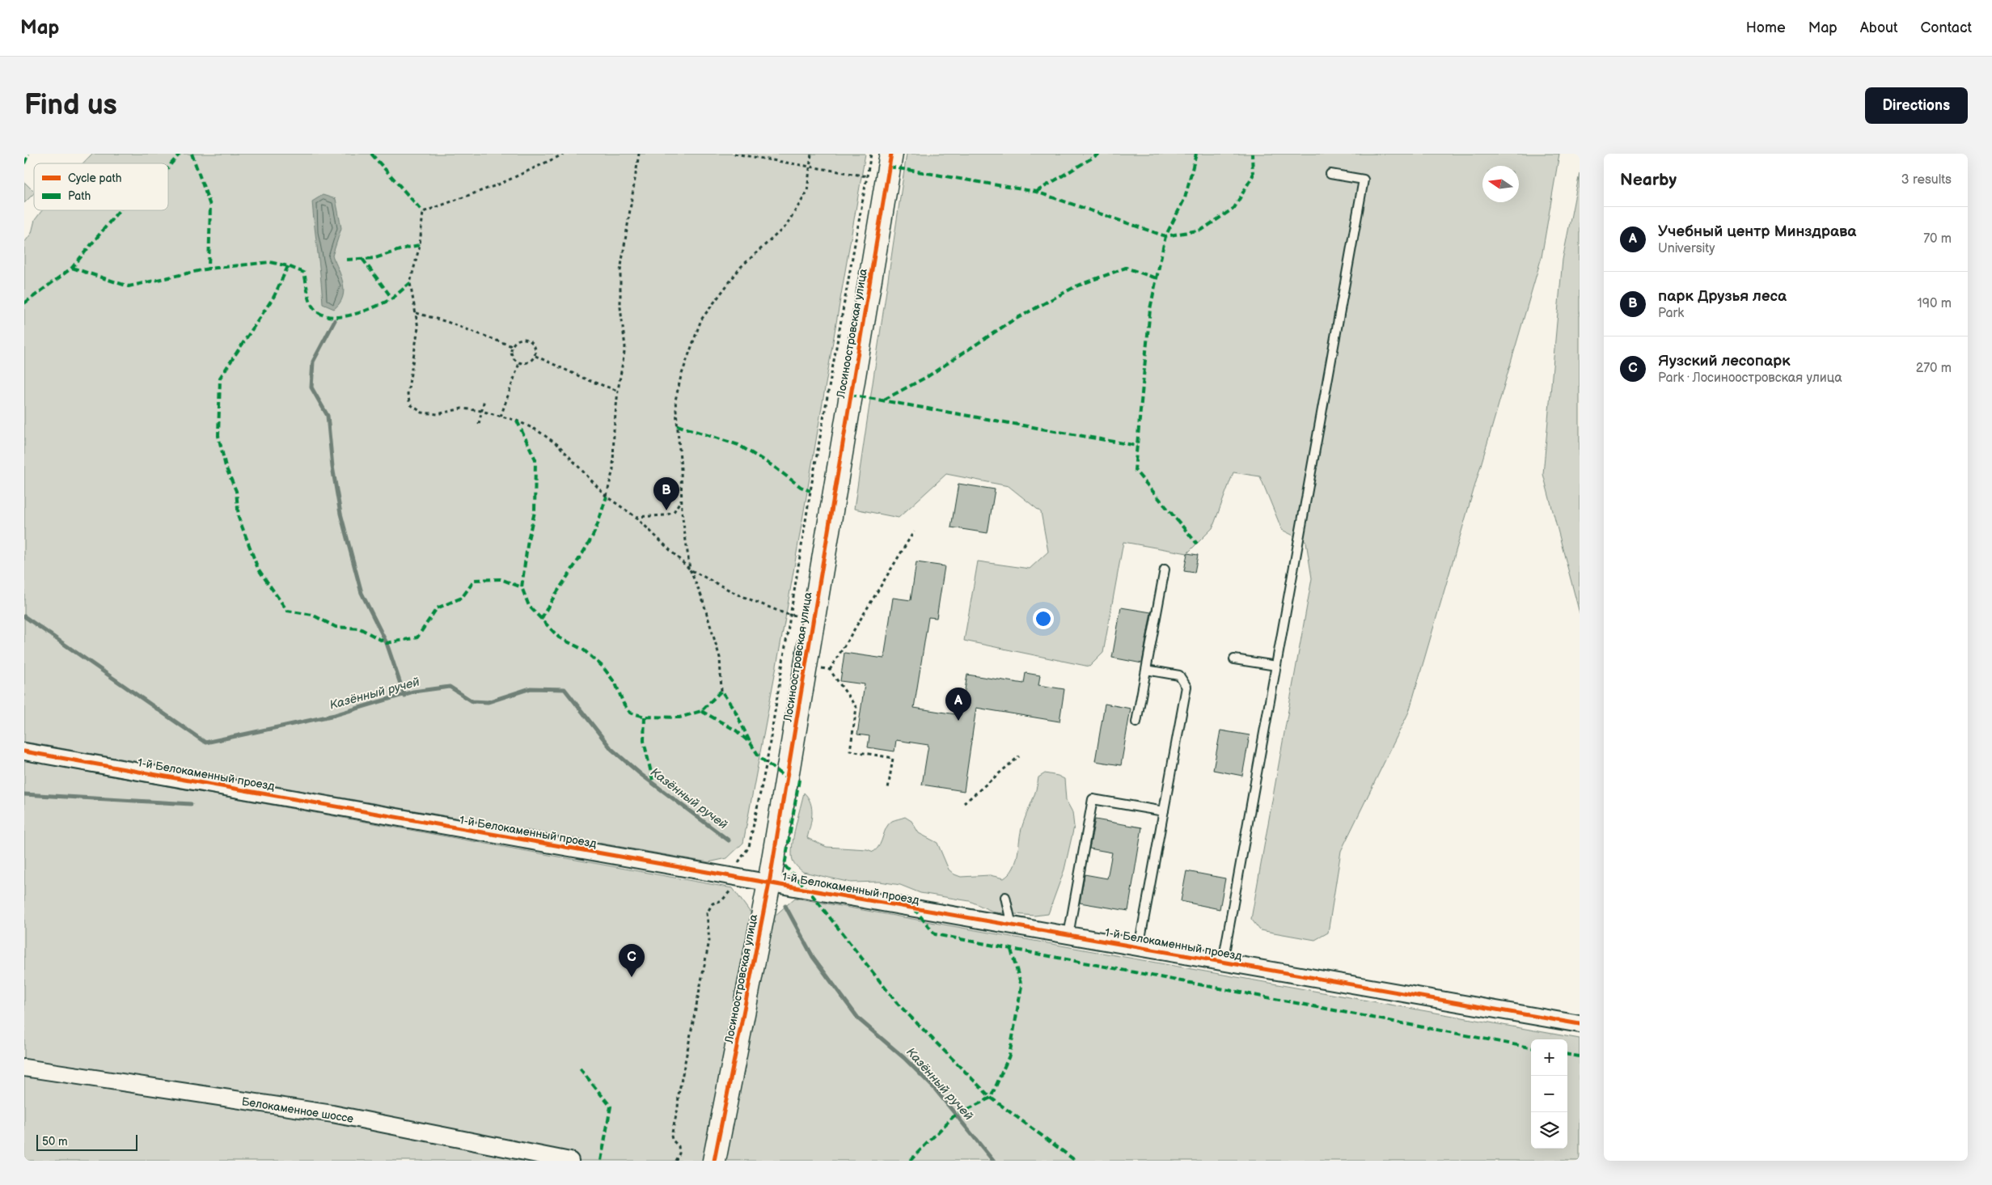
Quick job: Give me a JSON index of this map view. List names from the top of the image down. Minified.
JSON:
{"streets":{"street":["Лосиноостровская улица","1-й Белокаменный проезд","Белокаменное шоссе"]},"crossings":[["Лосиноостровская улица","1-й Белокаменный проезд"]],"water":["Казённый ручей"],"legend":["Cycle path","Path"],"scale_bar":"50 m","north":"left","page":{"header":"Map","nav":["Home","Map","About","Contact"],"buttons":"Directions","title":"Find us","heading":["Nearby","3 results"],"list":[{"mark":"A","name":"Учебный центр Минздрава","note":"University","value":"70 m"},{"mark":"B","name":"парк Друзья леса","note":"Park","value":"190 m"},{"mark":"C","name":"Яузский лесопарк","note":"Park · Лосиноостровская улица","value":"270 m"}],"pins":["B","A","C"],"map_buttons":["+","−"],"scale":"50 m"}}
